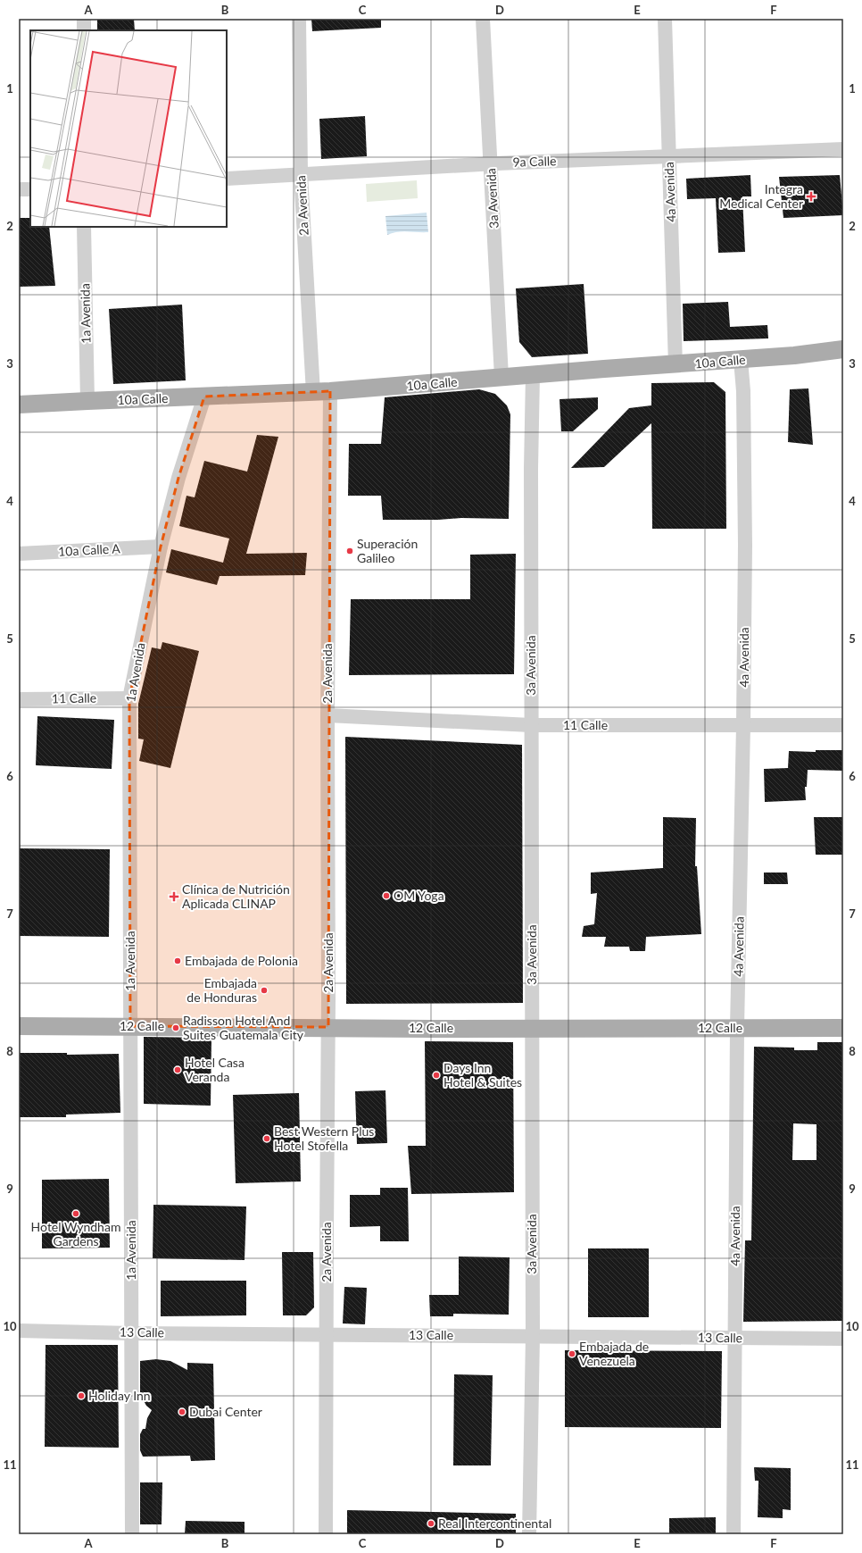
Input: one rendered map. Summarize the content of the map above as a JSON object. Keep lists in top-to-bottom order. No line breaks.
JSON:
{"streets":{"main road":["10a Calle","12 Calle"],"street":["9a Calle","4a Avenida","3a Avenida","2a Avenida","1a Avenida","10a Calle A","11 Calle","13 Calle"]},"crossings":[["9a Calle","4a Avenida"],["9a Calle","3a Avenida"],["9a Calle","2a Avenida"],["4a Avenida","10a Calle"],["4a Avenida","11 Calle"],["4a Avenida","12 Calle"],["4a Avenida","13 Calle"],["3a Avenida","10a Calle"],["3a Avenida","11 Calle"],["3a Avenida","12 Calle"],["3a Avenida","13 Calle"],["2a Avenida","10a Calle"],["2a Avenida","11 Calle"],["2a Avenida","12 Calle"],["2a Avenida","13 Calle"],["1a Avenida","10a Calle"],["1a Avenida","10a Calle A"],["1a Avenida","11 Calle"],["1a Avenida","12 Calle"],["1a Avenida","13 Calle"]],"places":{"health":["Integra Medical Center","Clínica de Nutrición Aplicada CLINAP"],"other":["Superación Galileo","OM Yoga","Embajada de Polonia","Embajada de Honduras","Radisson Hotel And Suites Guatemala City","Hotel Casa Veranda","Days Inn Hotel & Suites","Best Western Plus Hotel Stofella","Hotel Wyndham Gardens","Embajada de Venezuela","Holiday Inn","Dubai Center","Real Intercontinental"]},"grid":{"columns":["A","B","C","D","E","F"],"rows":["1","2","3","4","5","6","7","8","9","10","11"]}}
